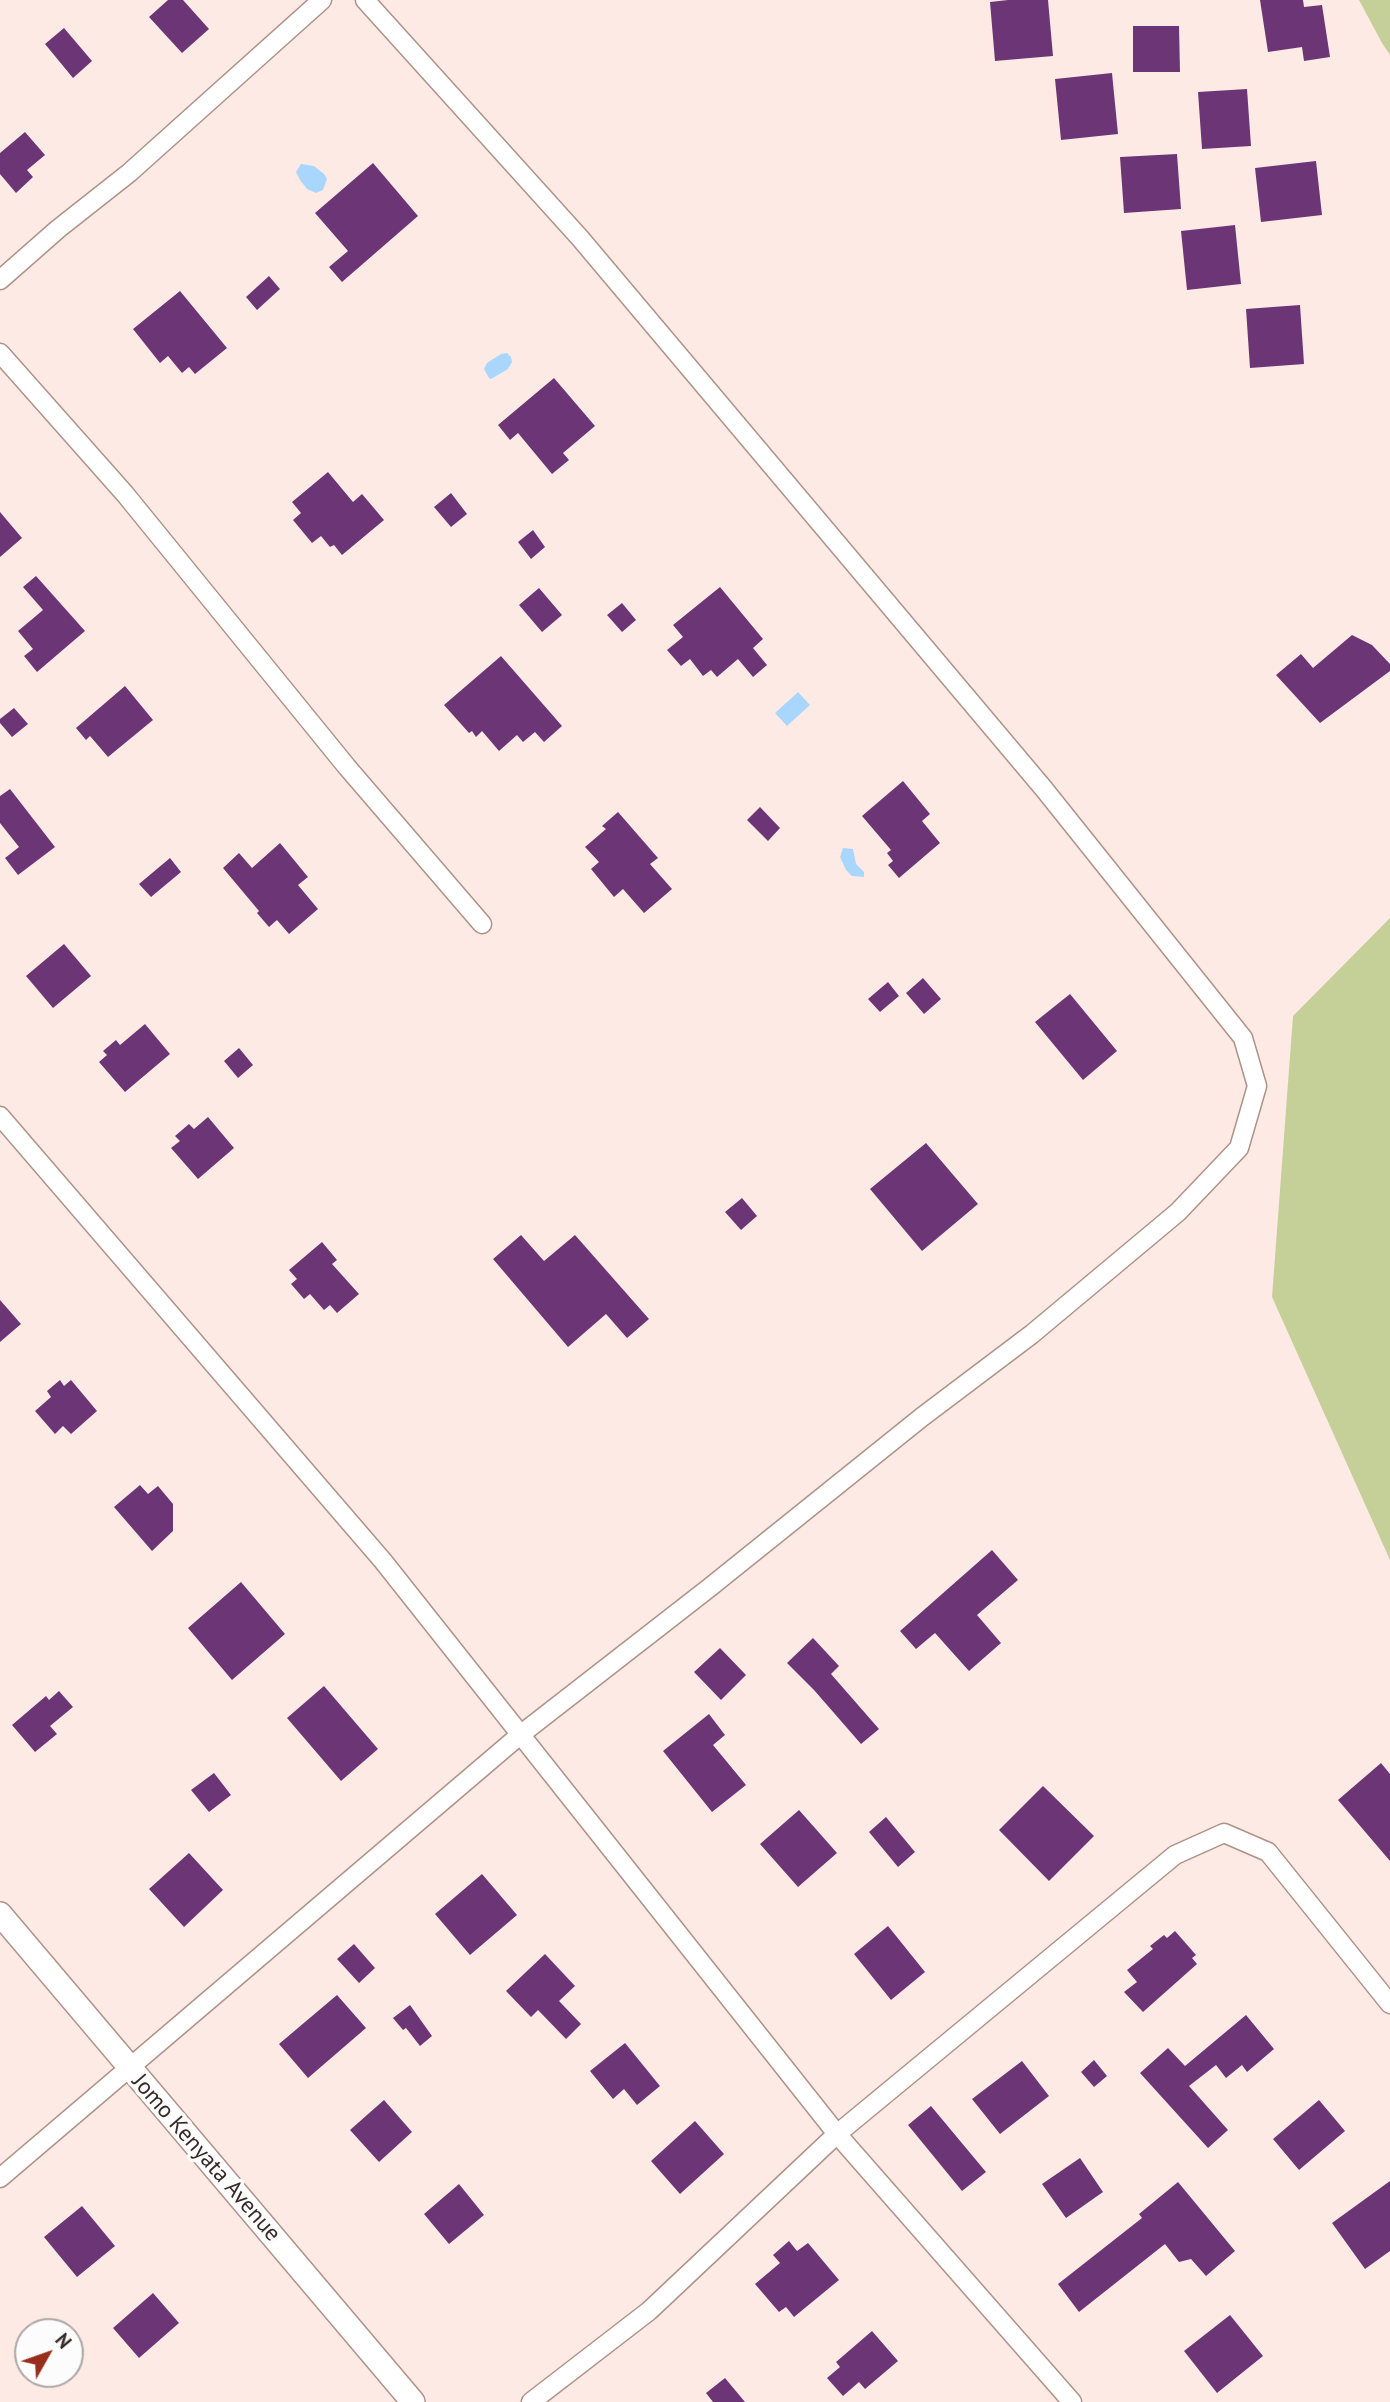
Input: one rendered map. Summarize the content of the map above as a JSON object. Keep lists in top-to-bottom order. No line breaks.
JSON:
{"streets":{"street":["Jomo Kenyata Avenue"]},"north":"top right"}
